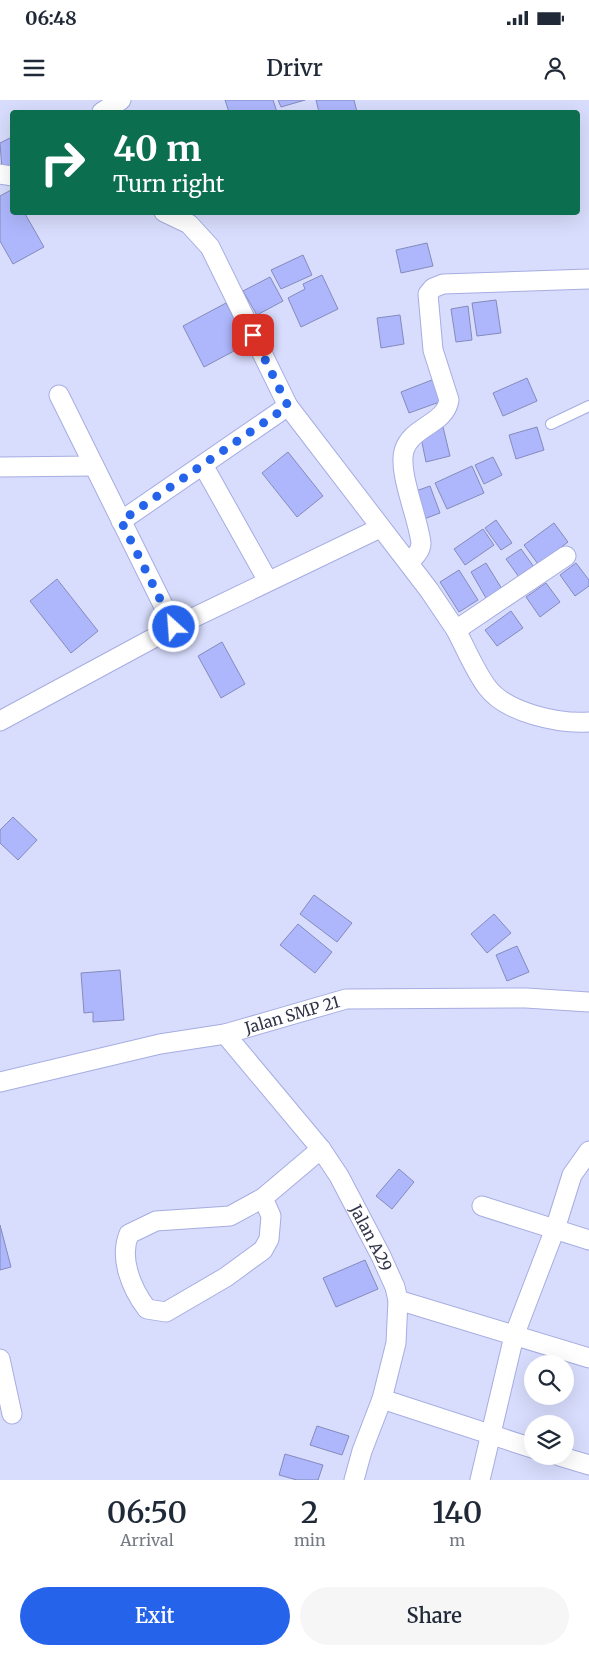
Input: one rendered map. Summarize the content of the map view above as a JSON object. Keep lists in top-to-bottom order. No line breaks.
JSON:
{"streets":{"street":["Jalan SMP 21","Jalan A29"]},"crossings":[["Jalan SMP 21","Jalan A29"]],"page":{"status":"06:48","header":"Drivr","turn":["40 m","Turn right"],"eta":["06:50","Arrival","2","min","140","m"],"buttons":["Exit","Share"]}}
